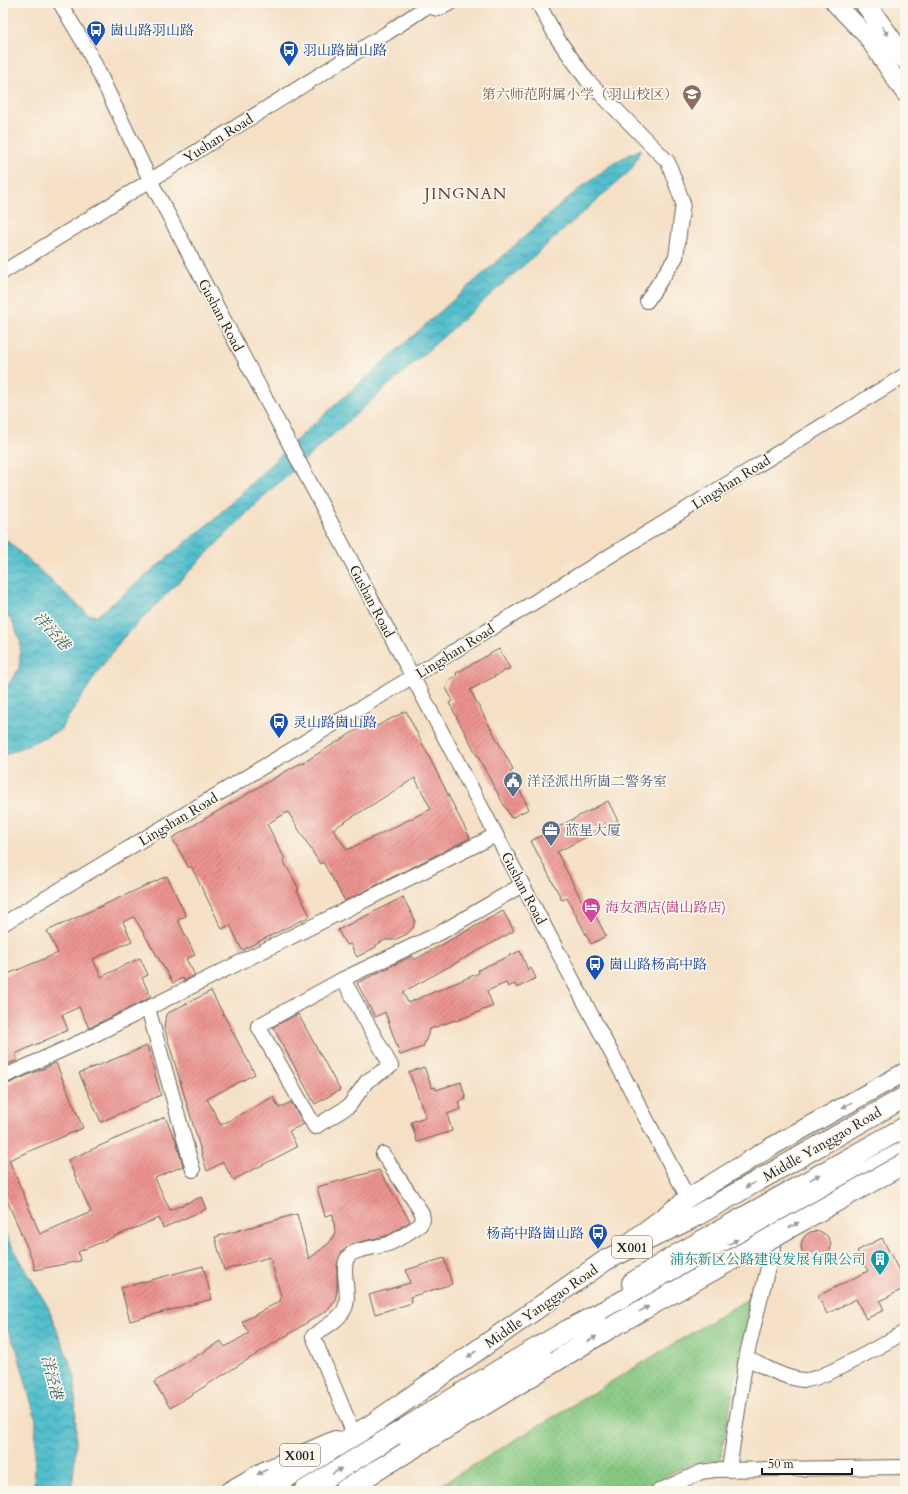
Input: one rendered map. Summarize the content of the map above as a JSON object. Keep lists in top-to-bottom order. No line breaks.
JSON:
{"streets":{"highway":["Middle Yanggao Road","X001"],"street":["Yushan Road","Gushan Road","Lingshan Road"]},"crossings":[["Yushan Road","Gushan Road"],["Gushan Road","Lingshan Road"]],"districts":["JINGNAN"],"water":["洋泾港"],"places":{"bus stop":["崮山路羽山路","羽山路崮山路","灵山路崮山路","崮山路杨高中路","杨高中路崮山路"],"school or university":["第六师范附属小学（羽山校区）"],"public building":["洋泾派出所崮二警务室"],"office":["蓝星大厦"],"hotel":["海友酒店(崮山路店)"],"building":["浦东新区公路建设发展有限公司"]},"scale_bar":"50 m"}
